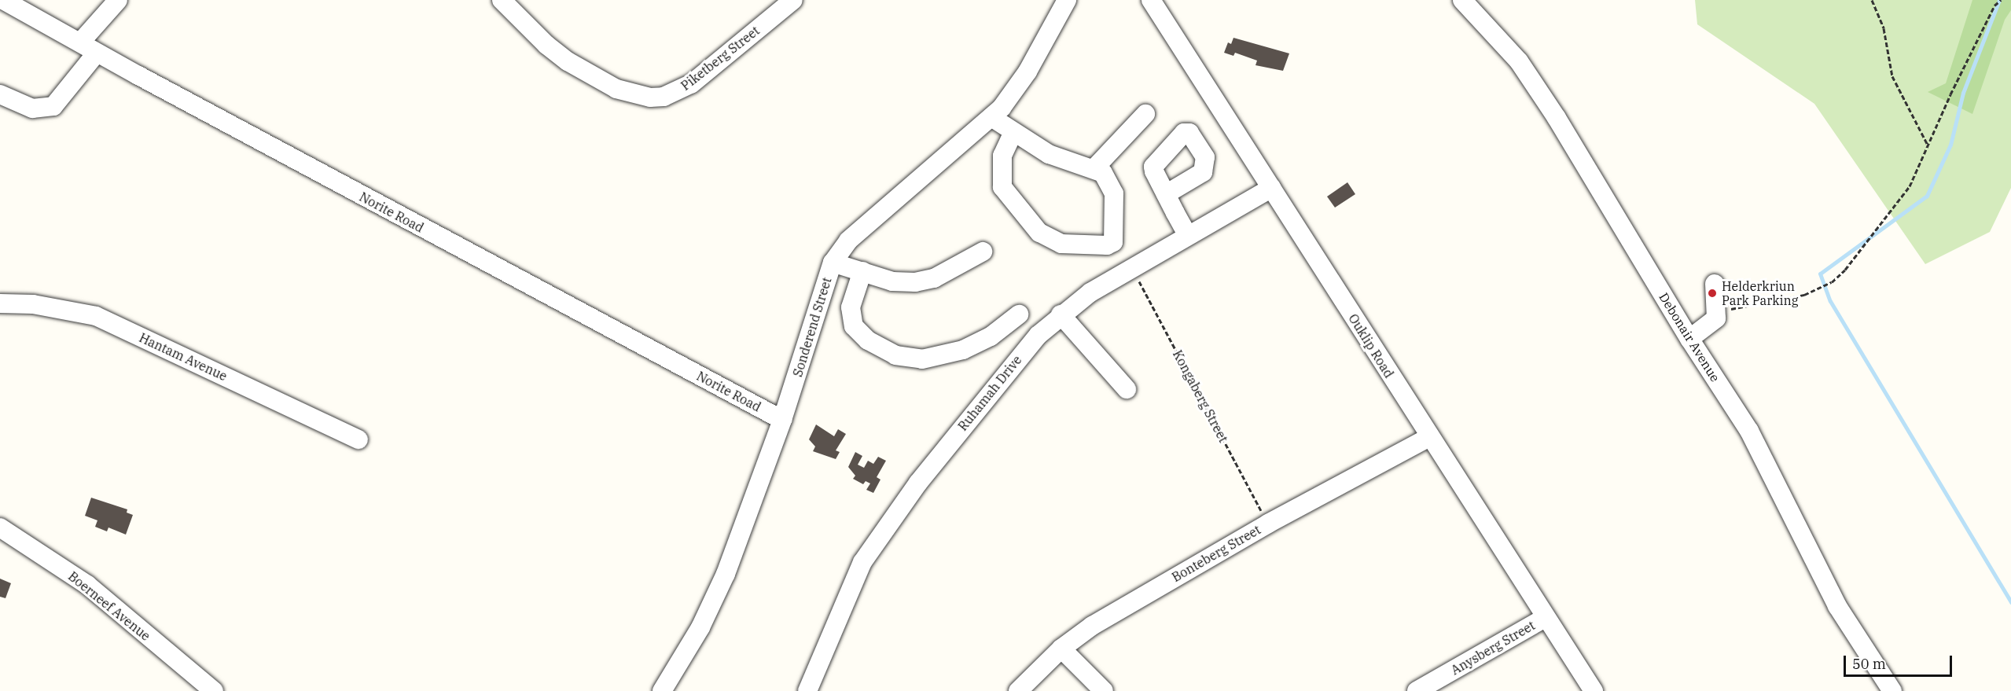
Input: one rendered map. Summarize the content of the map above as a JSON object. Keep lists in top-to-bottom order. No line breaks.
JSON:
{"streets":{"street":["Piketberg Street","Norite Road","Sonderend Street","Debonair Avenue","Ouklip Road","Hantam Avenue","Ruhamah Drive","Bonteberg Street","Boerneef Avenue","Anysberg Street"],"path":["Kongaberg Street"]},"crossings":[["Norite Road","Sonderend Street"],["Ouklip Road","Ruhamah Drive"],["Ouklip Road","Bonteberg Street"],["Ouklip Road","Anysberg Street"],["Ruhamah Drive","Kongaberg Street"],["Kongaberg Street","Bonteberg Street"]],"places":["Helderkriun Park Parking"],"scale_bar":"50 m"}
